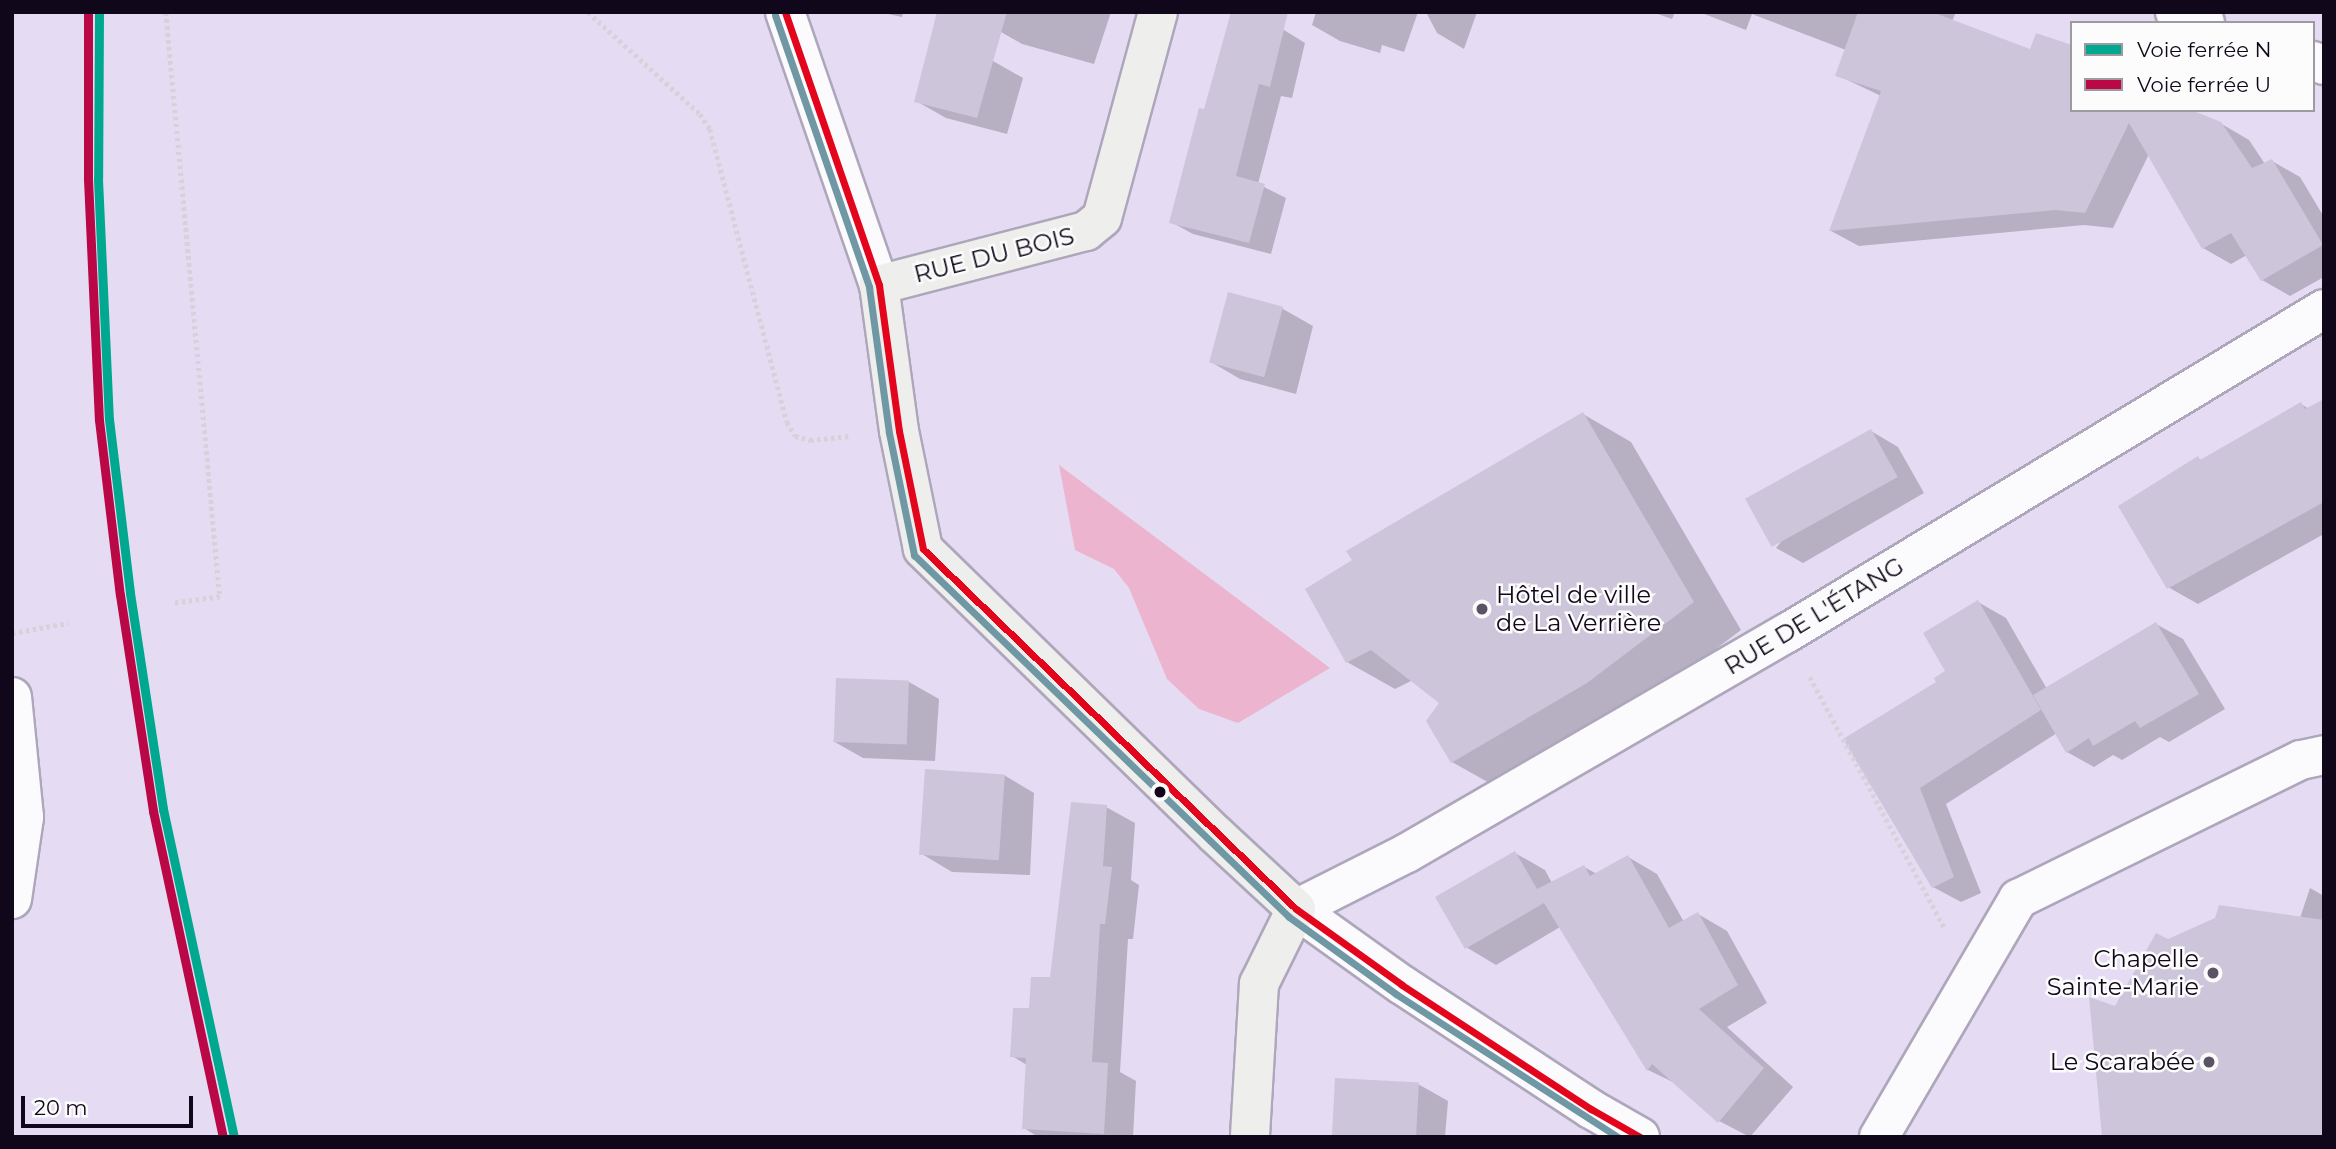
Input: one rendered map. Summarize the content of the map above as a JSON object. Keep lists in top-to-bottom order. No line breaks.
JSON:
{"streets":{"street":["RUE DU BOIS","RUE DE L'ÉTANG"]},"places":["Hôtel de ville de La Verrière","Chapelle Sainte-Marie","Le Scarabée"],"lines":["rail line N","rail line U"],"legend":["Voie ferrée N","Voie ferrée U"],"scale_bar":"20 m"}
